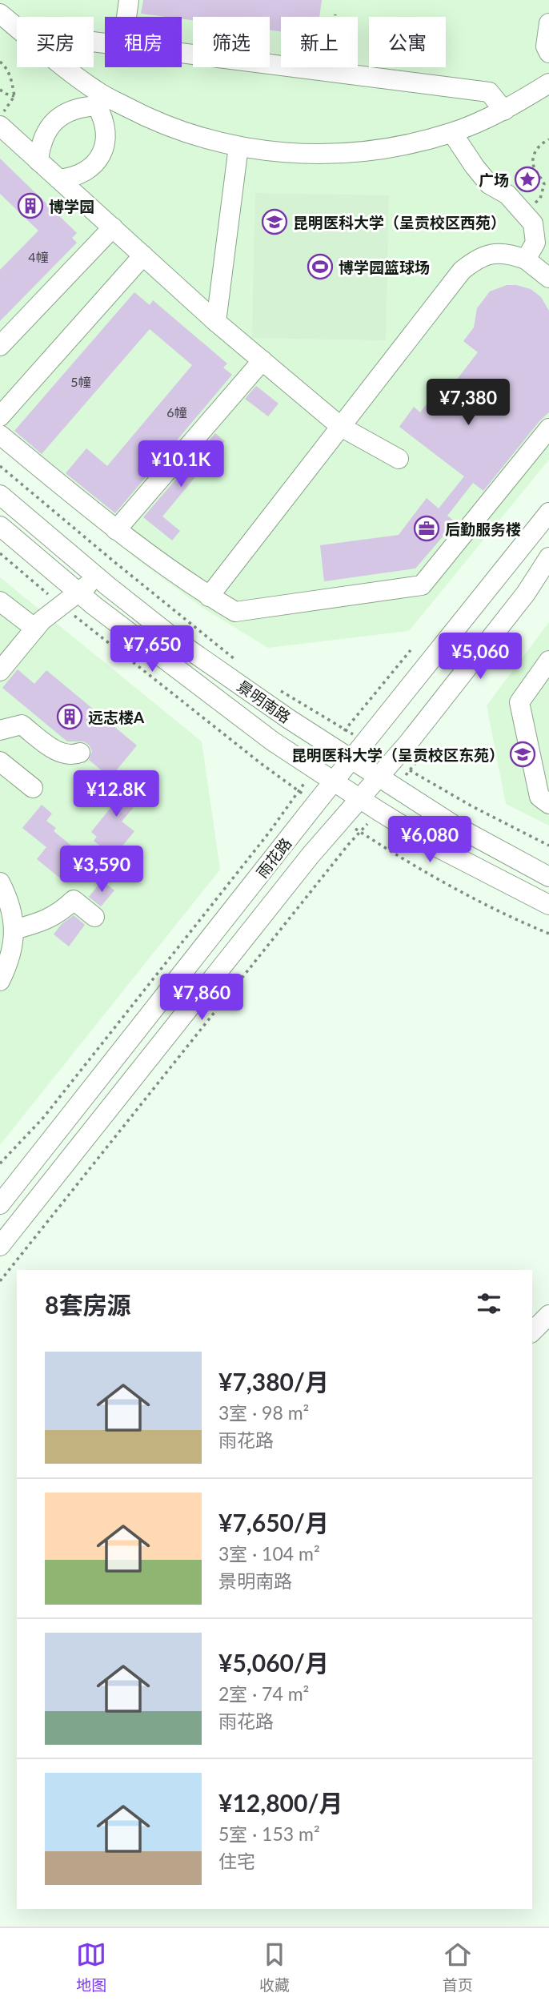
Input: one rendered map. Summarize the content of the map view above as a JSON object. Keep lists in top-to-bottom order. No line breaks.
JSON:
{"streets":{"street":["景明南路","雨花路"]},"crossings":[["景明南路","雨花路"]],"places":{"place":["广场"],"building":["博学园","远志楼A"],"school or university":["昆明医科大学（呈贡校区西苑）","昆明医科大学（呈贡校区东苑）"],"sports":["博学园篮球场"],"office":["后勤服务楼"]},"house_numbers":["4幢","5幢","6幢"],"page":{"chip":["买房","租房","筛选","新上","公寓"],"price":["¥7,380","¥10.1K","¥7,650","¥5,060","¥12.8K","¥6,080","¥3,590","¥7,860"],"heading":"8套房源","list":[{"name":"¥7,380/月","note":"3室 · 98 m² · 雨花路"},{"name":"¥7,650/月","note":"3室 · 104 m² · 景明南路"},{"name":"¥5,060/月","note":"2室 · 74 m² · 雨花路"},{"name":"¥12,800/月","note":"5室 · 153 m² · 住宅"}],"tabs":["地图","收藏","首页"]}}
